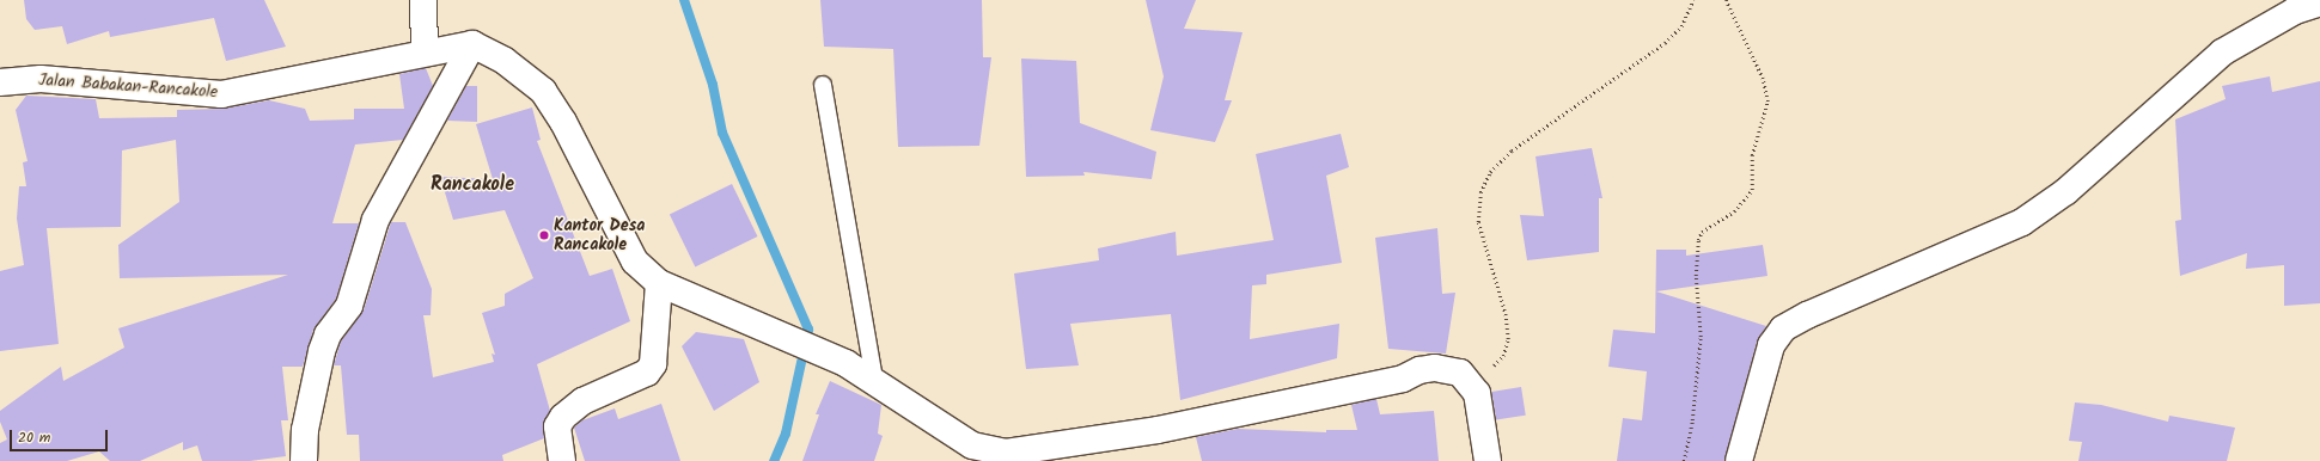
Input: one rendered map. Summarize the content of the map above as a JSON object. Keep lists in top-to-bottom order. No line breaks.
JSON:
{"streets":{"street":["Jalan Babakan-Rancakole"]},"districts":["Rancakole"],"places":["Kantor Desa Rancakole"],"scale_bar":"20 m"}
